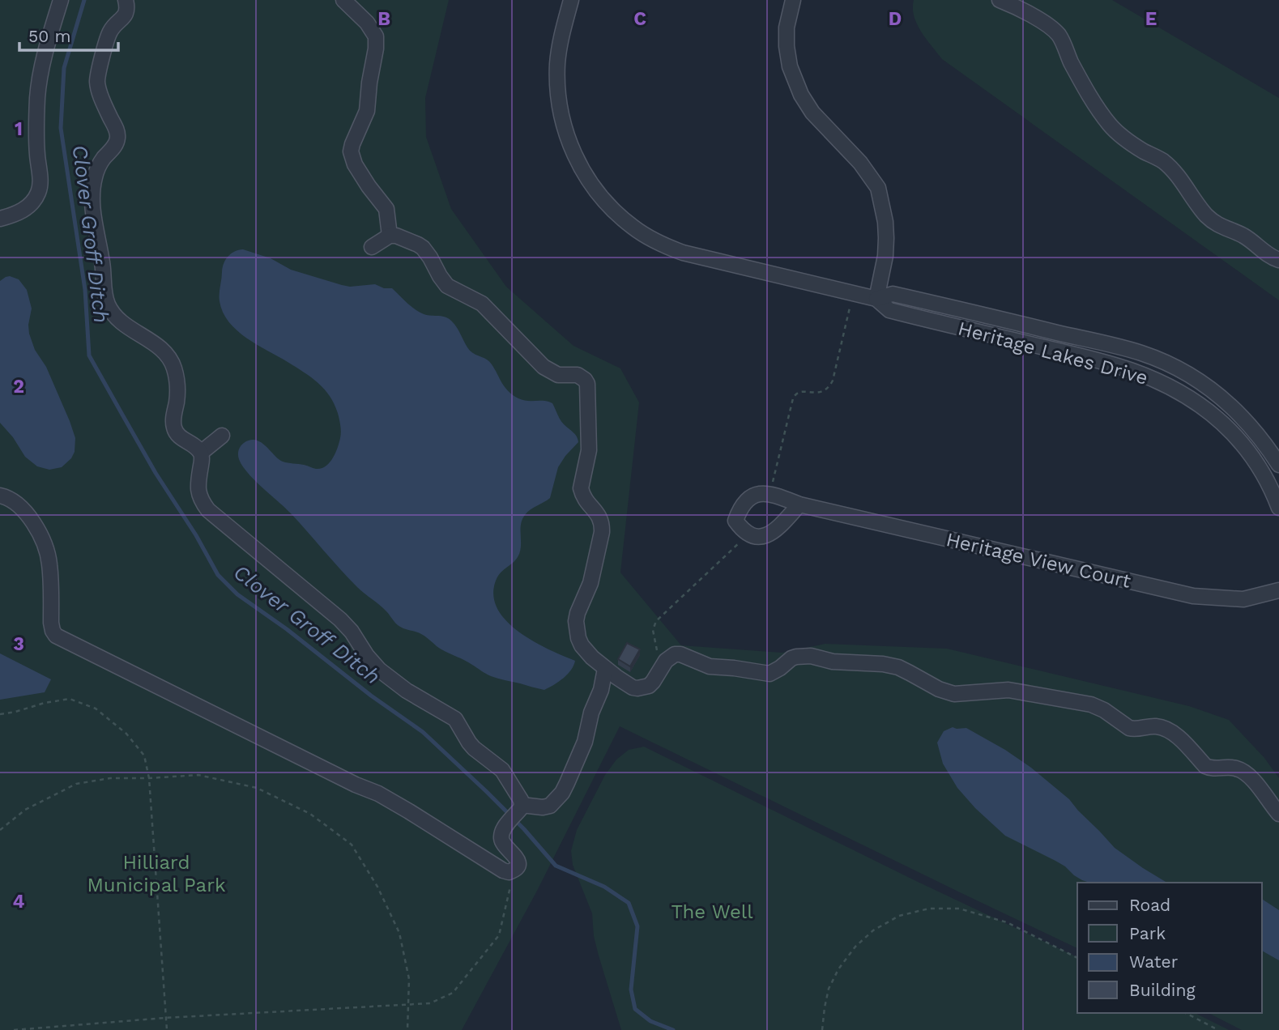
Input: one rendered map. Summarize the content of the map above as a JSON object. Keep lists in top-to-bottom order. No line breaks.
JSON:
{"streets":{"street":["Heritage Lakes Drive","Heritage View Court"]},"water":["Clover Groff Ditch"],"parks":["Hilliard Municipal Park","The Well"],"legend":["Road","Park","Water","Building"],"scale_bar":"50 m","grid":{"columns":["B","C","D","E"],"rows":["1","2","3","4"]}}
